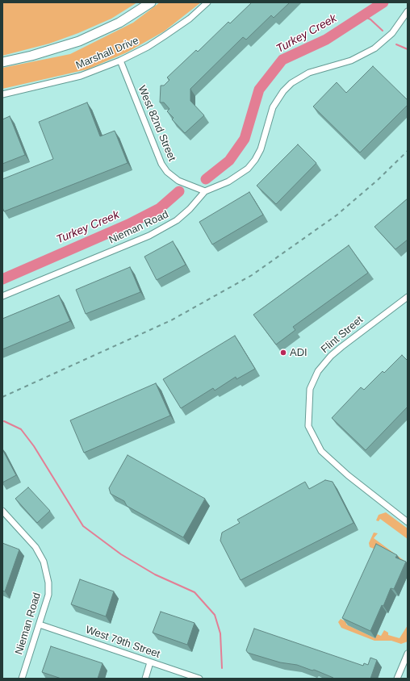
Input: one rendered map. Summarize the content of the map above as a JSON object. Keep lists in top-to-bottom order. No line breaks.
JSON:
{"streets":{"street":["Marshall Drive","West 82nd Street","Nieman Road","Flint Street","West 79th Street"]},"crossings":[["Marshall Drive","West 82nd Street"],["West 82nd Street","Nieman Road"],["Nieman Road","West 79th Street"]],"water":["Turkey Creek"],"places":["ADI"]}
